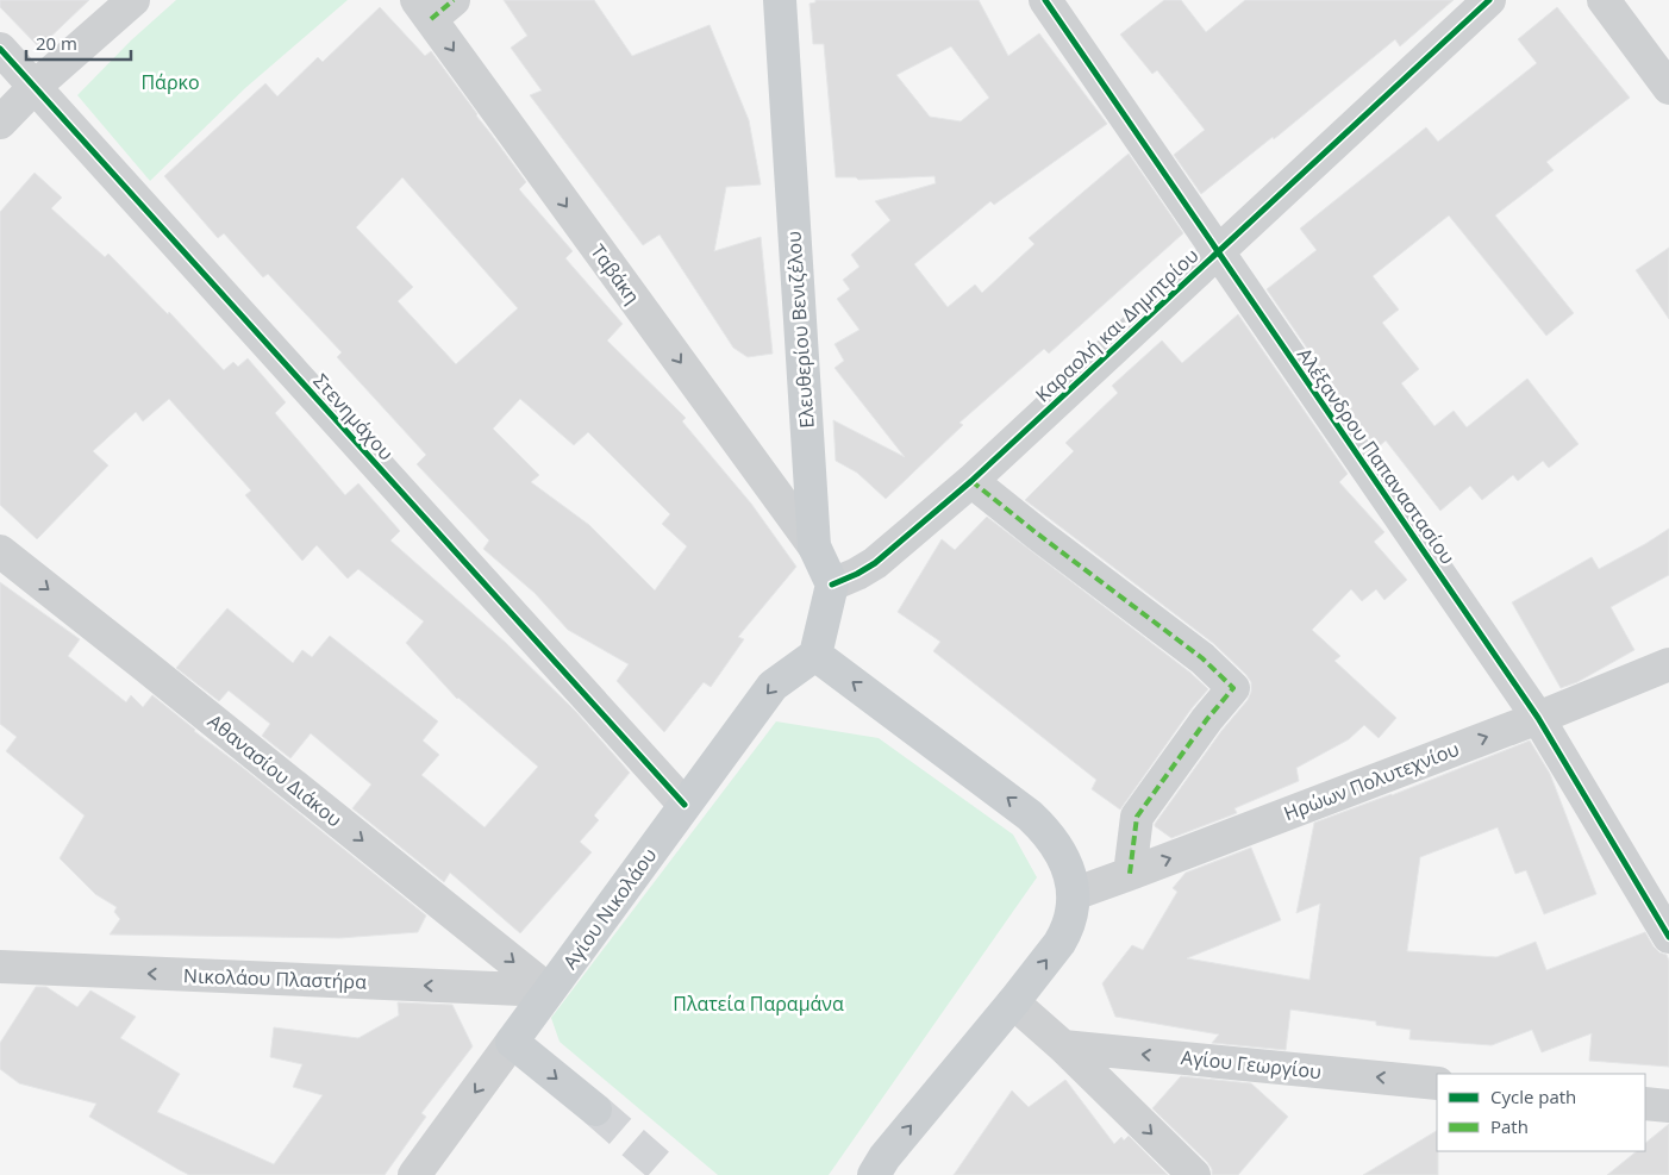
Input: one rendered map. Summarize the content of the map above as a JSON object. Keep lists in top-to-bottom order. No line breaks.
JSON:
{"streets":{"main road":["Ελευθερίου Βενιζέλου","Αγίου Νικολάου"],"street":["Ταβάκη","Καραολή και Δημητρίου","Στενημάχου","Αλέξανδρου Παπαναστασίου","Αθανασίου Διάκου","Ηρώων Πολυτεχνίου","Νικολάου Πλαστήρα","Αγίου Γεωργίου"]},"crossings":[["Ταβάκη","Ελευθερίου Βενιζέλου"],["Καραολή και Δημητρίου","Ελευθερίου Βενιζέλου"],["Καραολή και Δημητρίου","Αλέξανδρου Παπαναστασίου"],["Στενημάχου","Αγίου Νικολάου"],["Αλέξανδρου Παπαναστασίου","Ηρώων Πολυτεχνίου"],["Αθανασίου Διάκου","Αγίου Νικολάου"],["Αθανασίου Διάκου","Νικολάου Πλαστήρα"],["Αγίου Νικολάου","Νικολάου Πλαστήρα"]],"one_way":["Ταβάκη","Αθανασίου Διάκου","Ηρώων Πολυτεχνίου","Αγίου Νικολάου","Νικολάου Πλαστήρα","Αγίου Γεωργίου"],"parks":["Πάρκο","Πλατεία Παραμάνα"],"legend":["Cycle path","Path"],"scale_bar":"20 m"}
